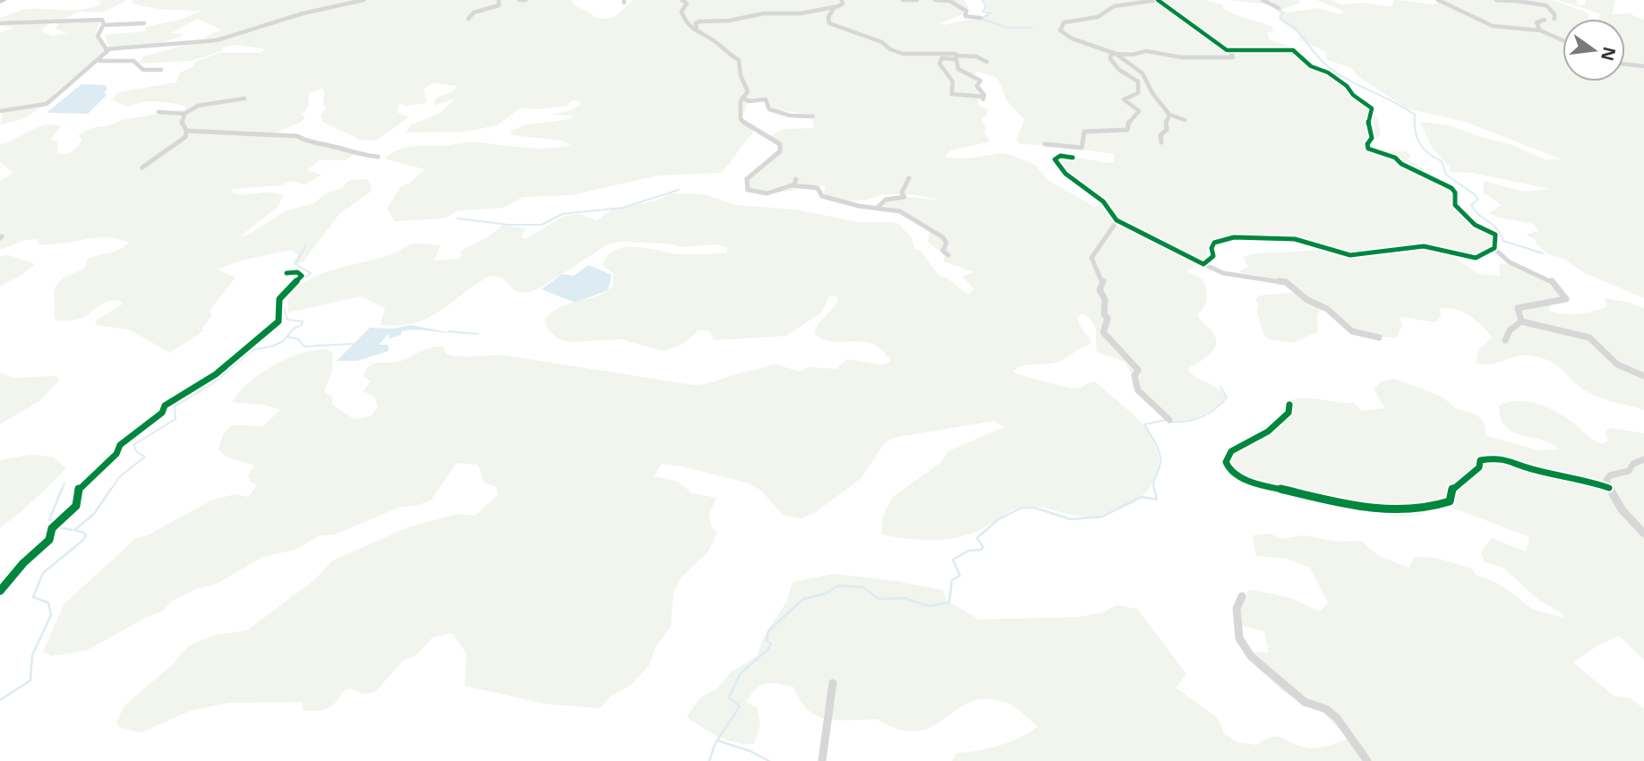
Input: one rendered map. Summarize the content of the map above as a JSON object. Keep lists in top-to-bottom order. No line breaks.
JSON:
{"north":"right"}
